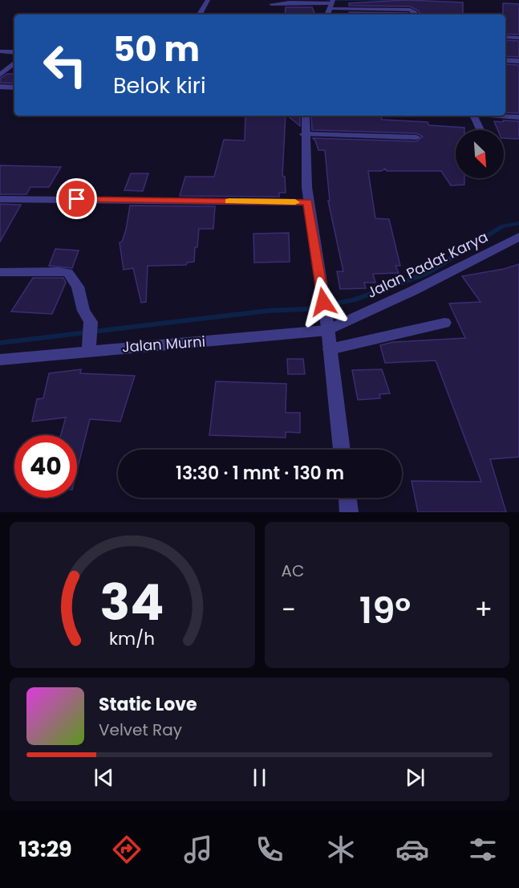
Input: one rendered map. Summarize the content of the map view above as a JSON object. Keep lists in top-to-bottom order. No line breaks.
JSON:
{"streets":{"street":["Jalan Padat Karya","Jalan Murni"]},"crossings":[["Jalan Padat Karya","Jalan Murni"]],"north":"bottom right","page":{"turn":["50 m","Belok kiri"],"limit":"40","trip":"13:30 · 1 mnt · 130 m","tile":"AC","heat":["−","19°","+"],"song":["Static Love","Velvet Ray"],"tabs":"13:29","gauge":["34","km/h"]}}
